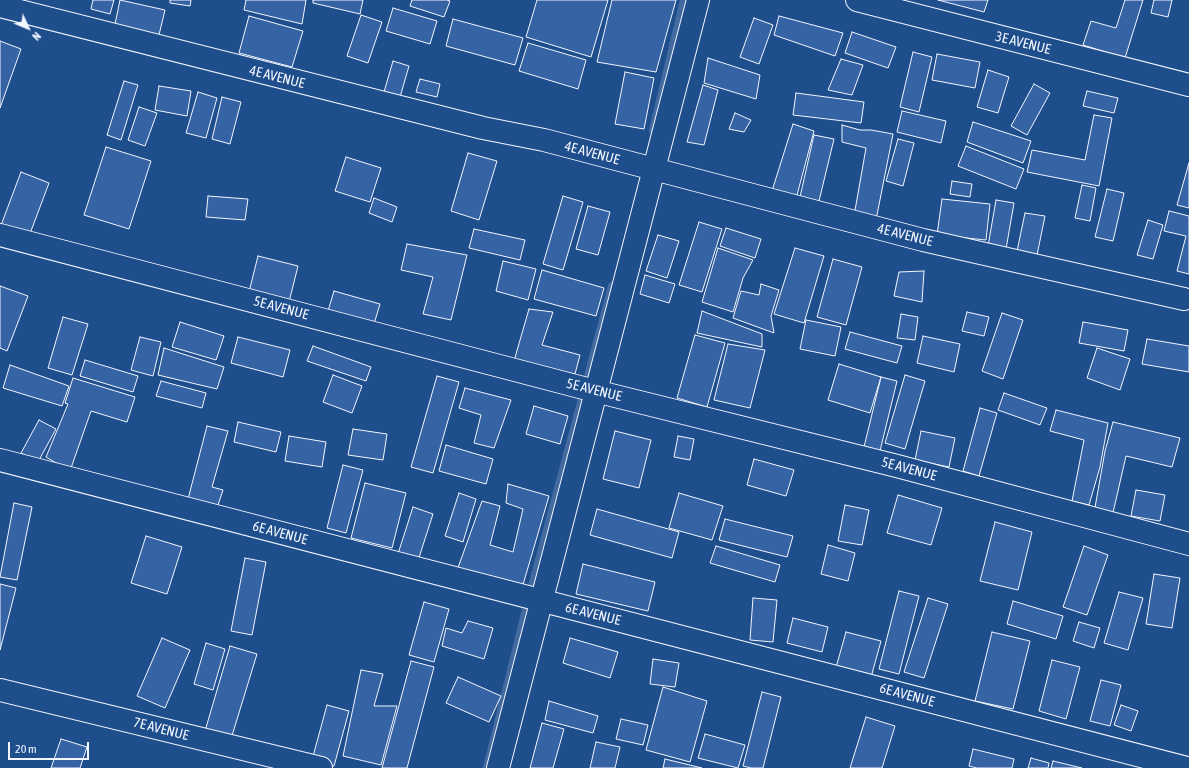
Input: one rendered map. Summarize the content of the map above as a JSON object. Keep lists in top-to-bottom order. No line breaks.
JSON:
{"streets":{"street":["3E AVENUE","4E AVENUE","5E AVENUE","6E AVENUE","7E AVENUE"]},"scale_bar":"20 m","north":"bottom right"}
